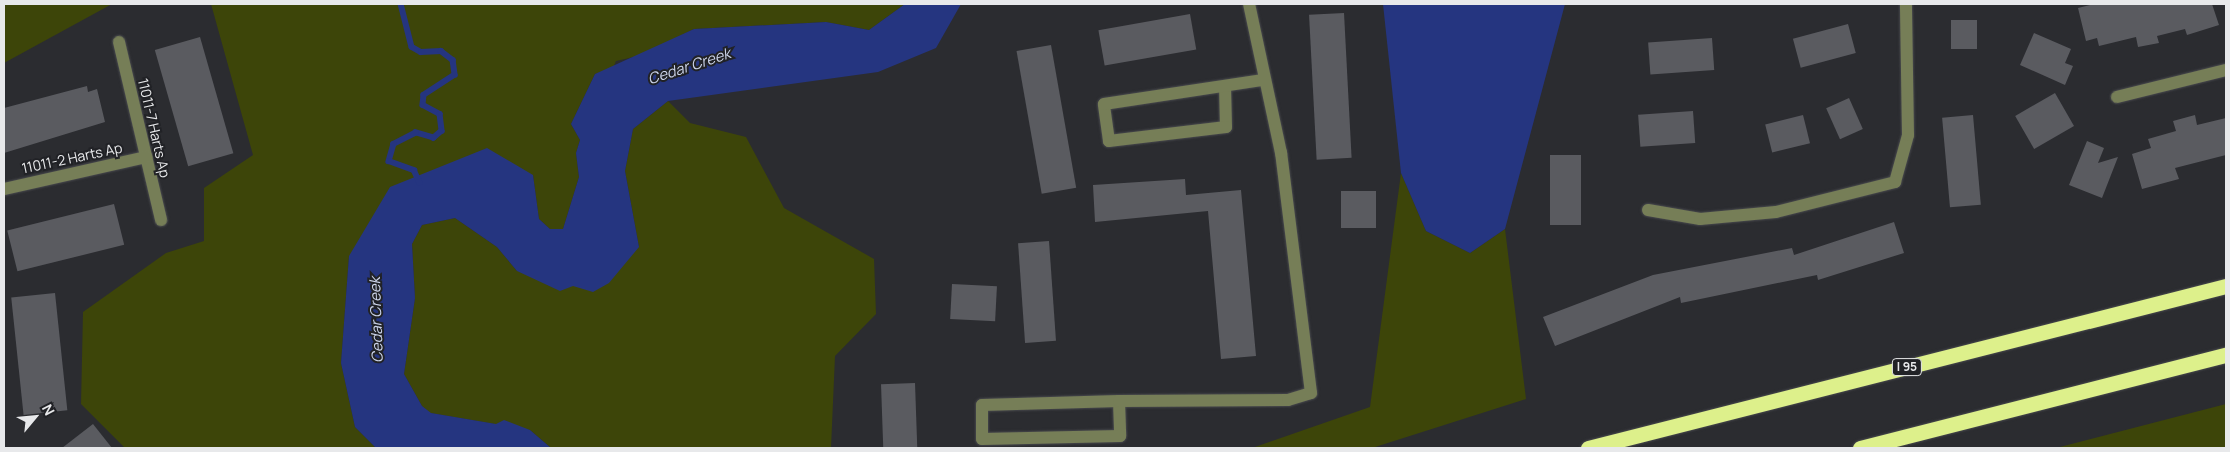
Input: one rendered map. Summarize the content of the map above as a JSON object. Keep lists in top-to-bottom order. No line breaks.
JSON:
{"streets":{"highway":["I 95"],"street":["11011-7 Harts Ap","11011-2 Harts Ap"]},"crossings":[["11011-7 Harts Ap","11011-2 Harts Ap"]],"water":["Cedar Creek"],"north":"top right"}
